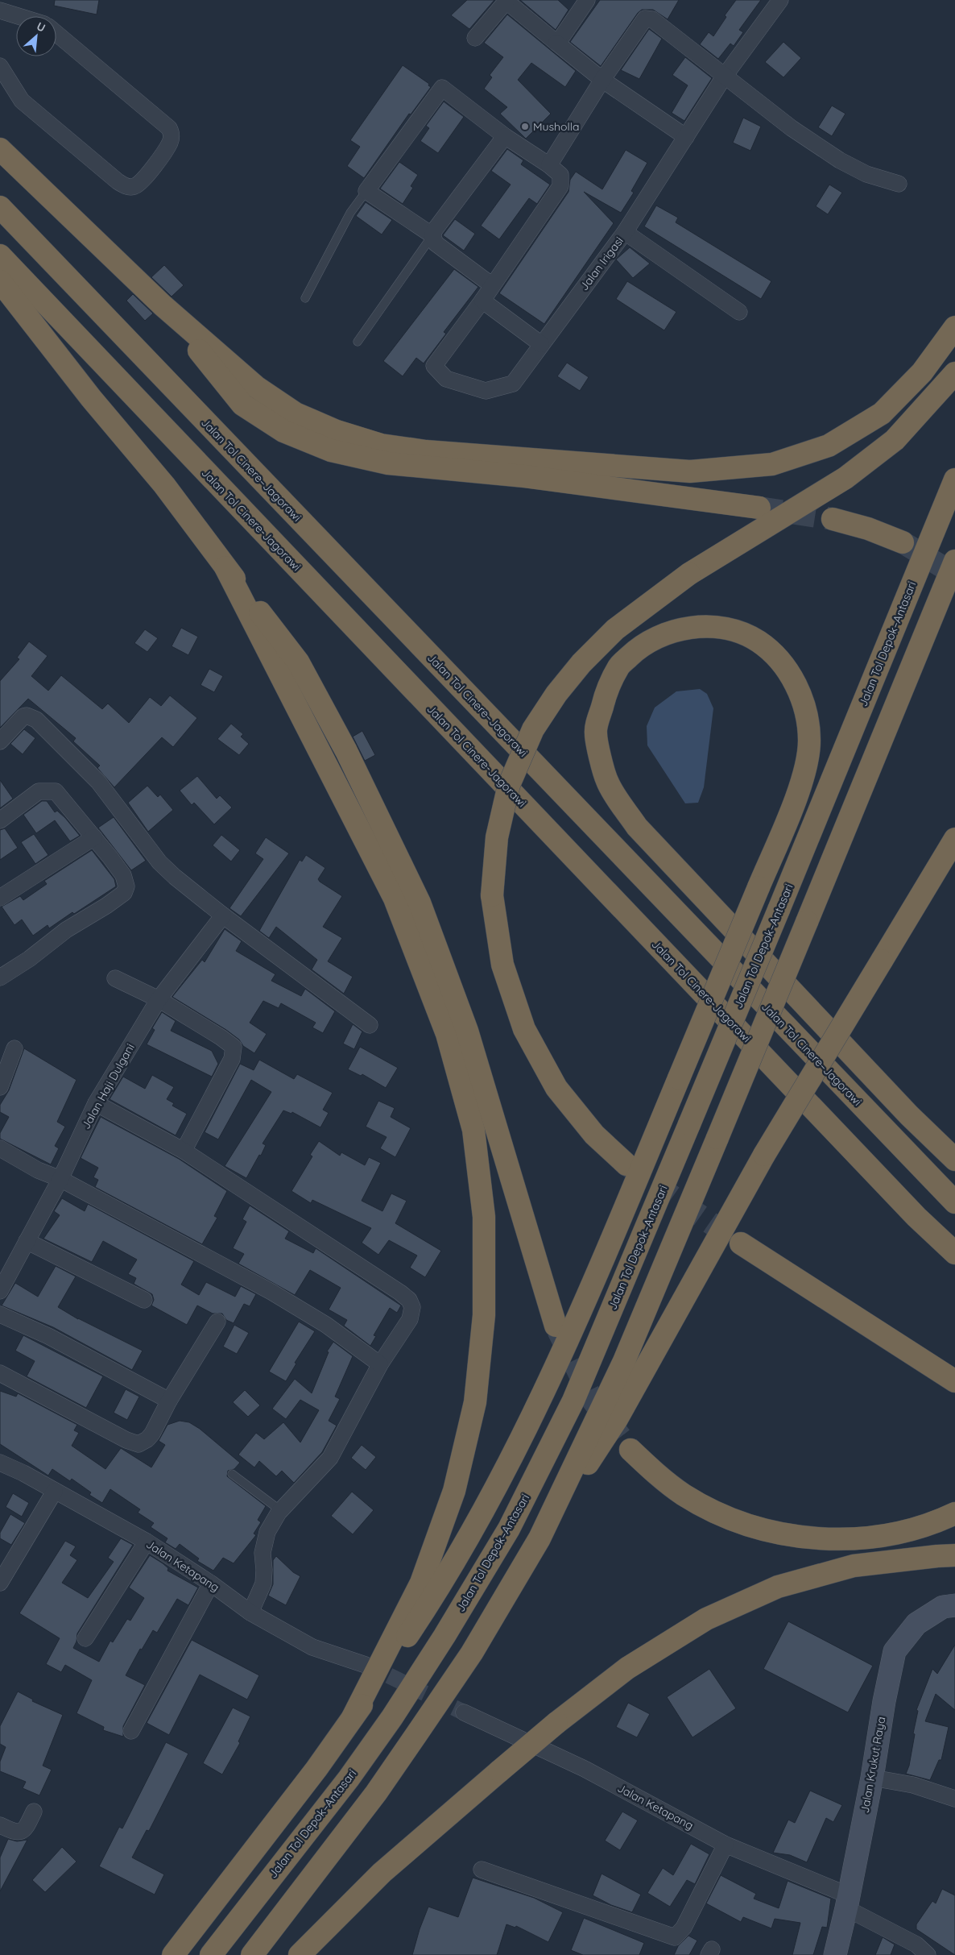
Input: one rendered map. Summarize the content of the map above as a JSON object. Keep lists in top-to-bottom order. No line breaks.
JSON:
{"streets":{"highway":["Jalan Tol Cinere–Jagorawi","Jalan Tol Cinere-Jagorawi","Jalan Tol Depok–Antasari"],"street":["Jalan Irigasi","Jalan Haji Dulgani","Jalan Ketapang","Jalan Krukut Raya"]},"crossings":[["Jalan Ketapang","Jalan Krukut Raya"]],"places":["Musholla"],"north":"top right"}
